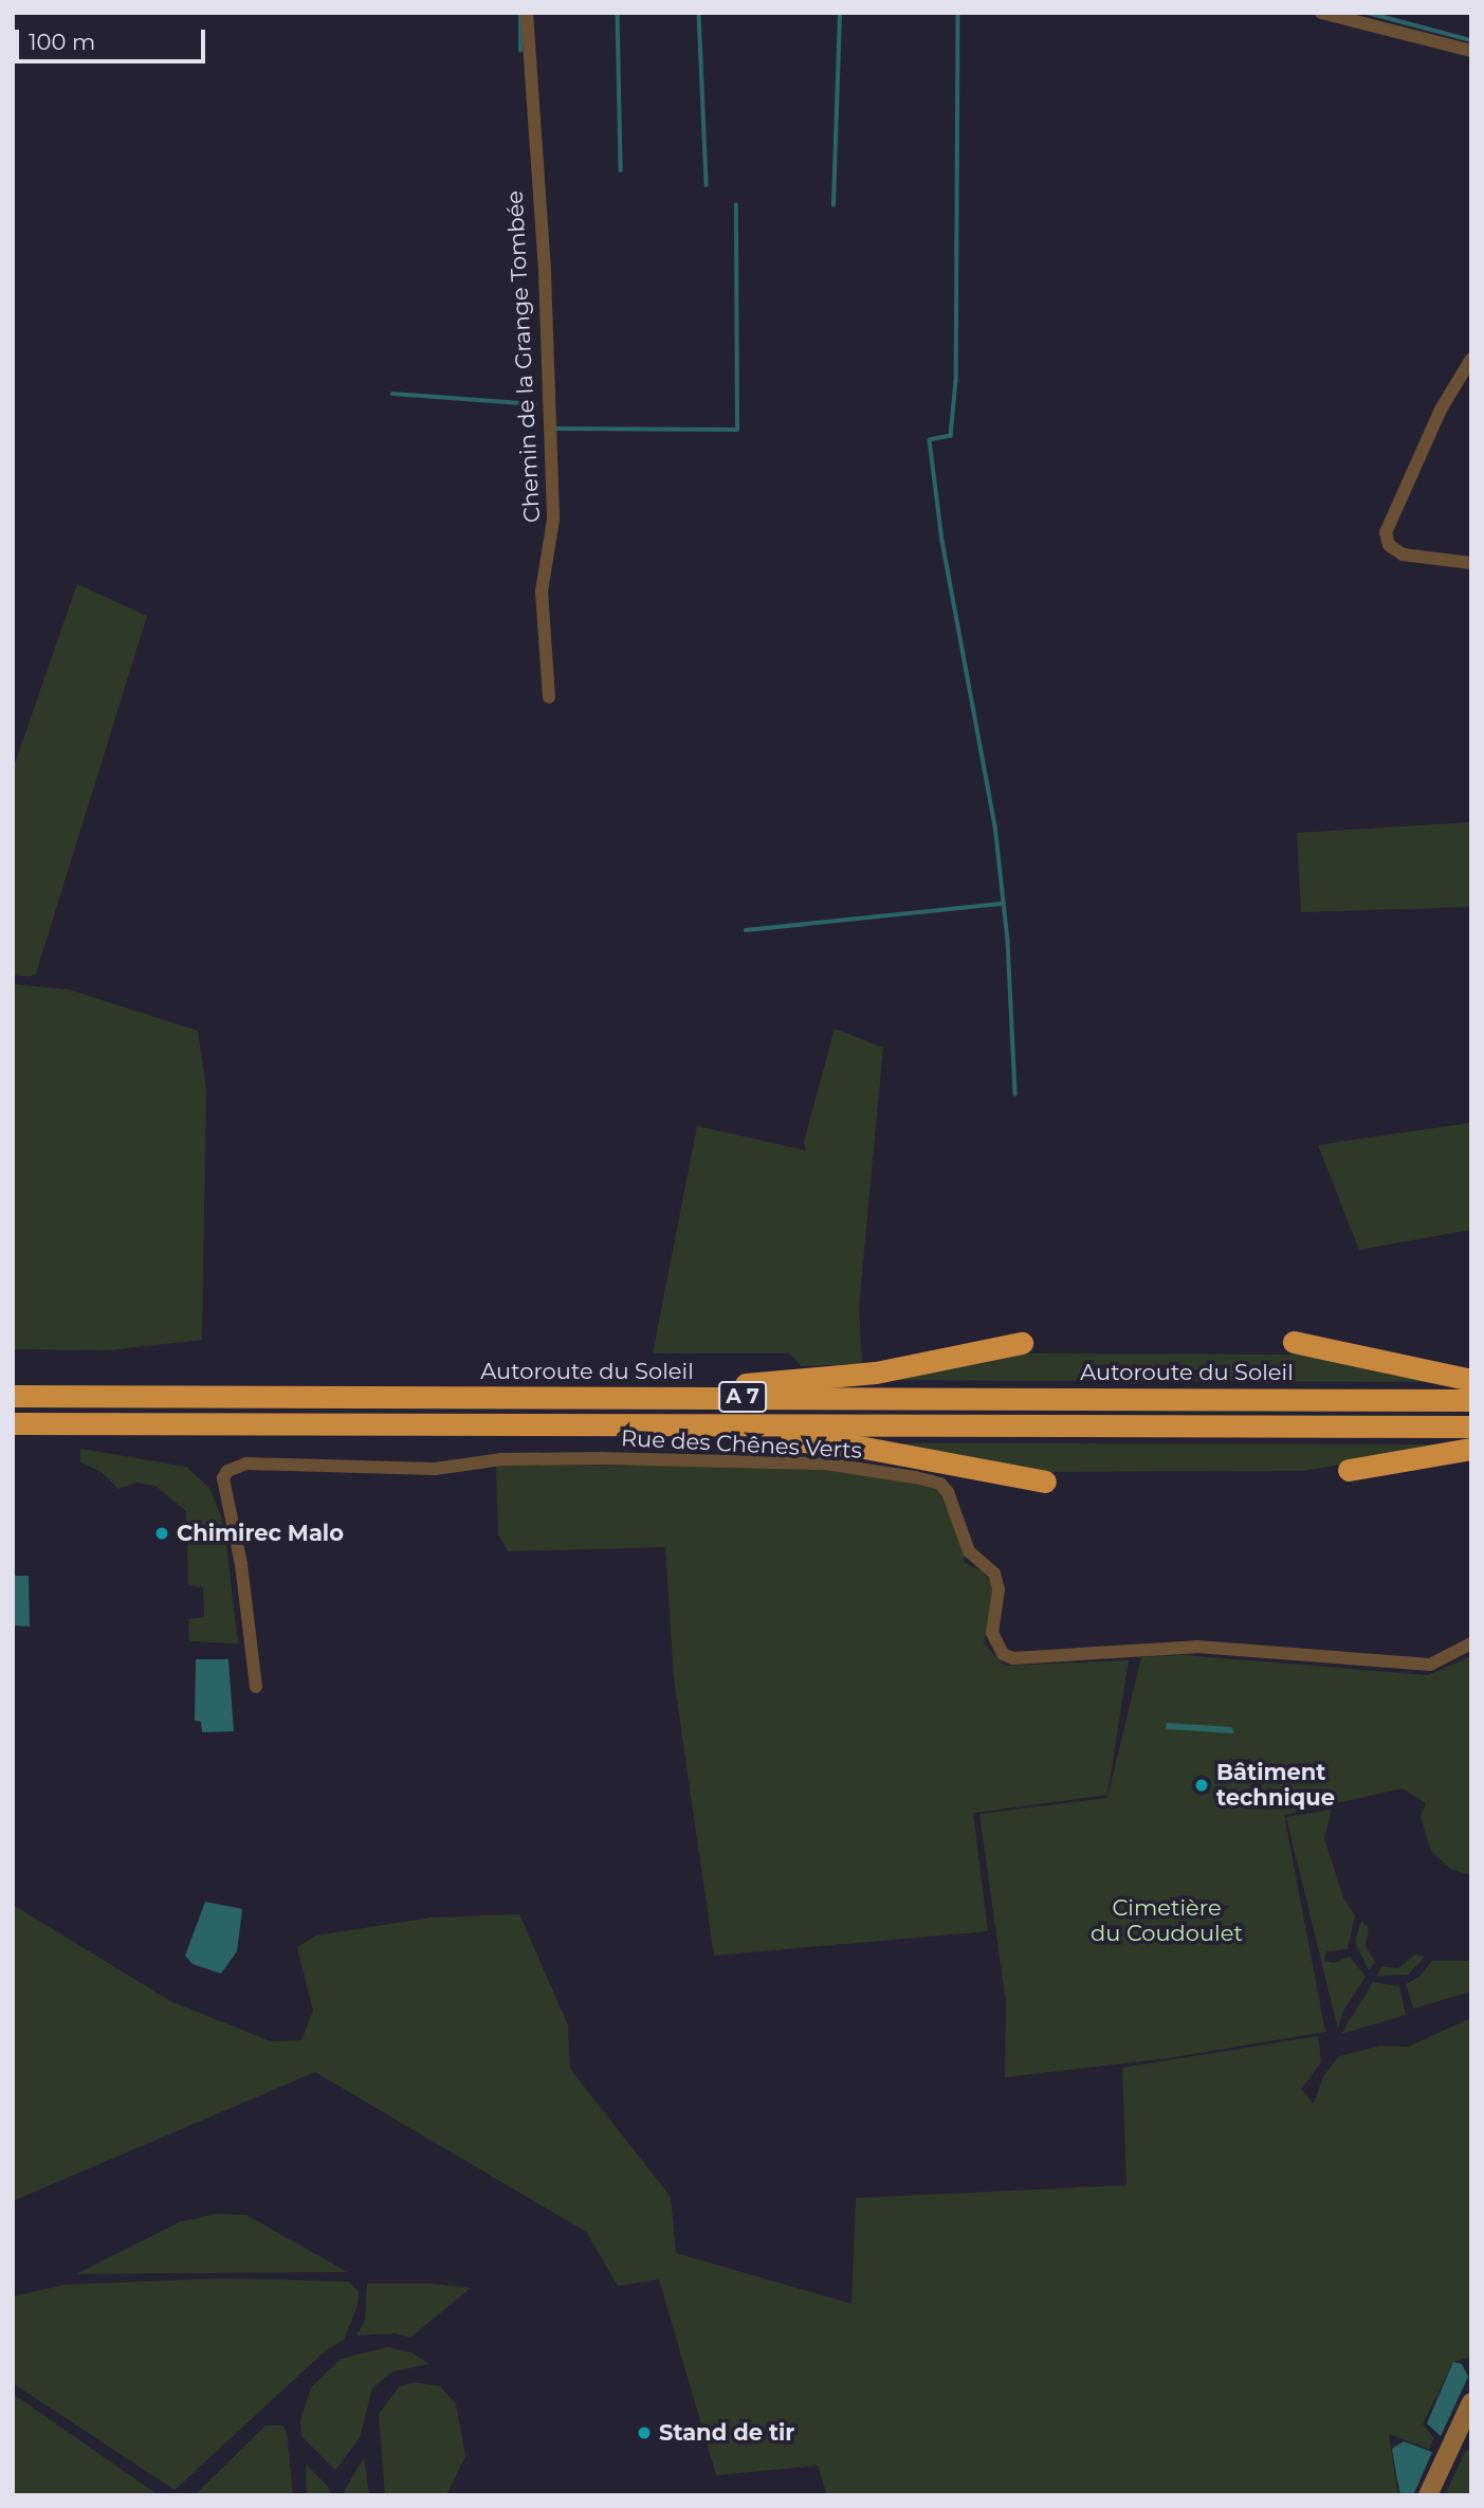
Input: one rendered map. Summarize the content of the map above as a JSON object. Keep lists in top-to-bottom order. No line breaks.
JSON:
{"streets":{"highway":["Autoroute du Soleil","A 7"],"street":["Chemin de la Grange Tombée","Rue des Chênes Verts"]},"parks":["Cimetière du Coudoulet"],"places":["Chimirec Malo","Bâtiment technique","Stand de tir"],"scale_bar":"100 m"}
